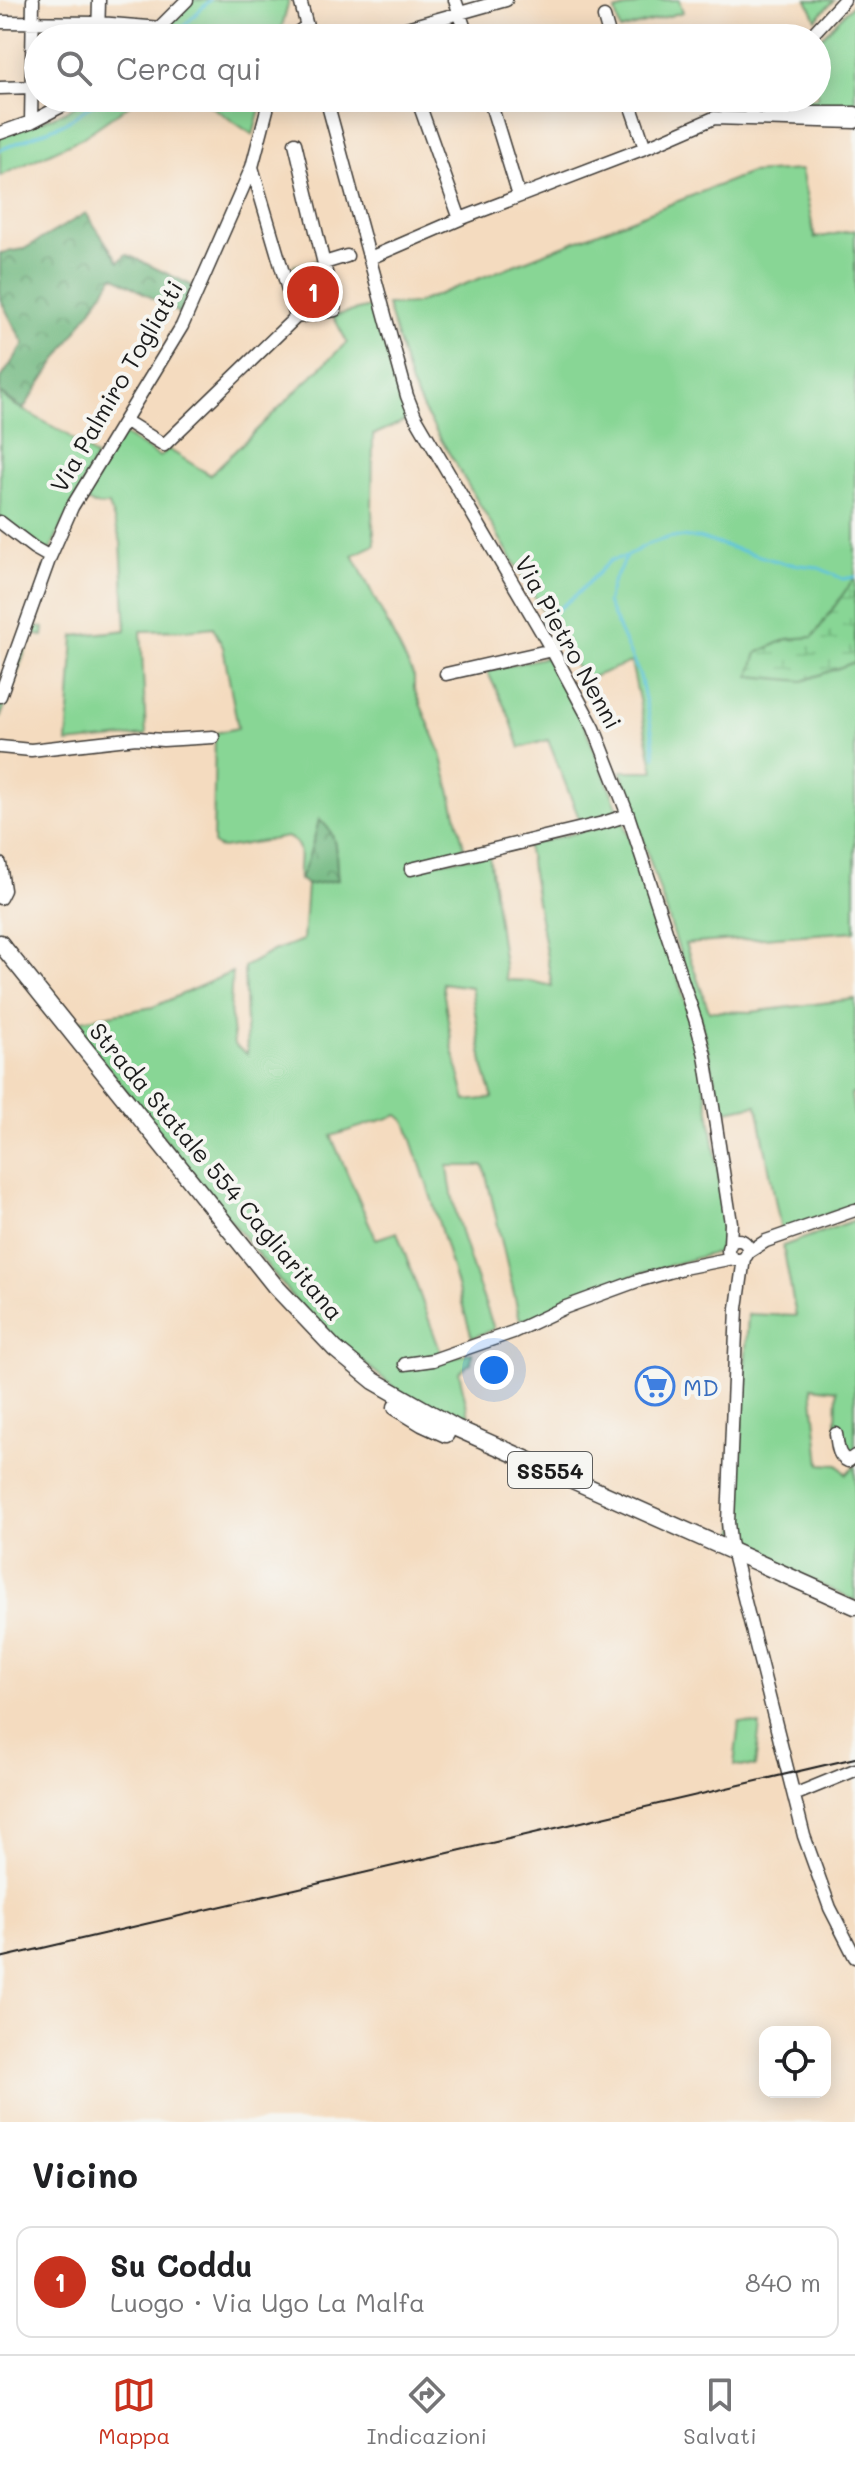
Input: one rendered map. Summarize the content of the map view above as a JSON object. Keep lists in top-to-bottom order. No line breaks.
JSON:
{"streets":{"main road":["Strada Statale 554 Cagliaritana","SS554"],"street":["Via Palmiro Togliatti","Via Pietro Nenni"]},"places":{"supermarket":["MD"]},"page":{"search":"Cerca qui","pins":"1","heading":"Vicino","list":[{"mark":"1","name":"Su Coddu","note":"Luogo · Via Ugo La Malfa","value":"840 m"}],"nav":["Mappa","Indicazioni","Salvati"]}}
